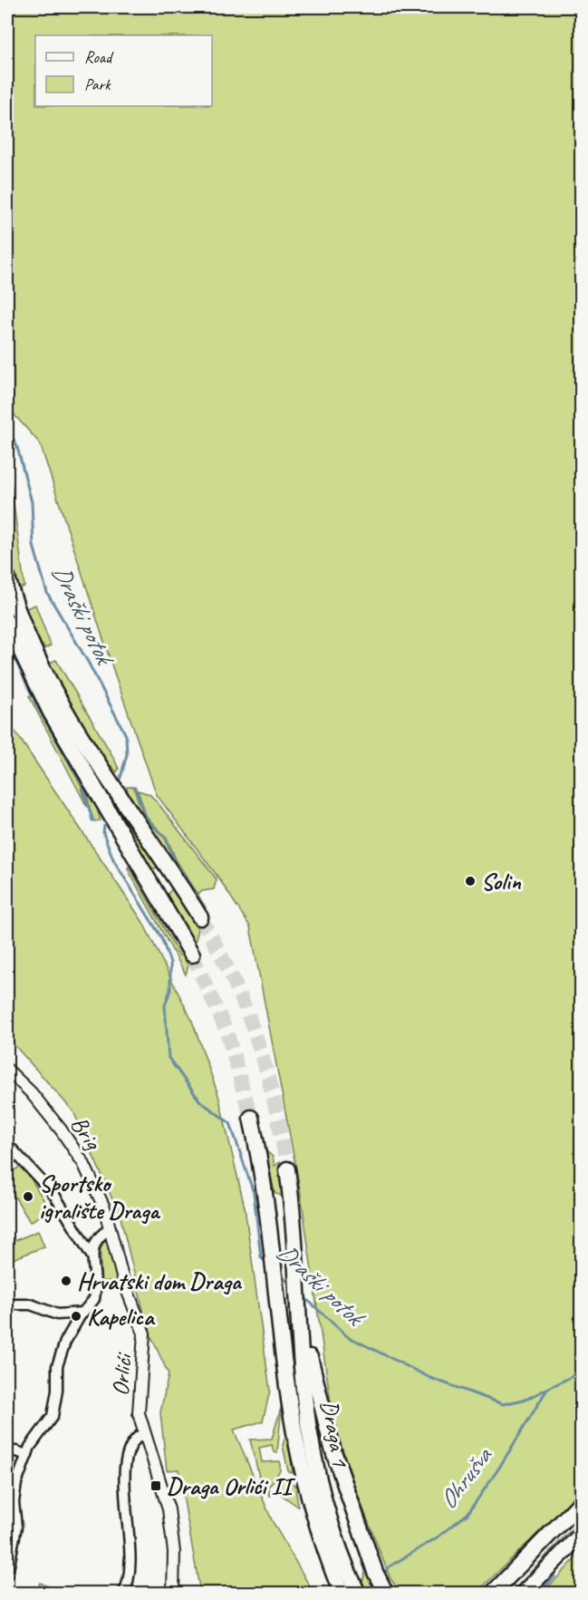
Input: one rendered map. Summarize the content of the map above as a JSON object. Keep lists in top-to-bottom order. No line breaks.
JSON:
{"streets":{"highway":["Draga 1"],"street":["Brig","Orlići"]},"crossings":[["Brig","Orlići"]],"water":["Draški potok","Ohrušva"],"places":{"other":["Solin","Sportsko igralište Draga","Hrvatski dom Draga","Kapelica"],"transit":["Draga Orlići II"]},"legend":["Road","Park"]}
